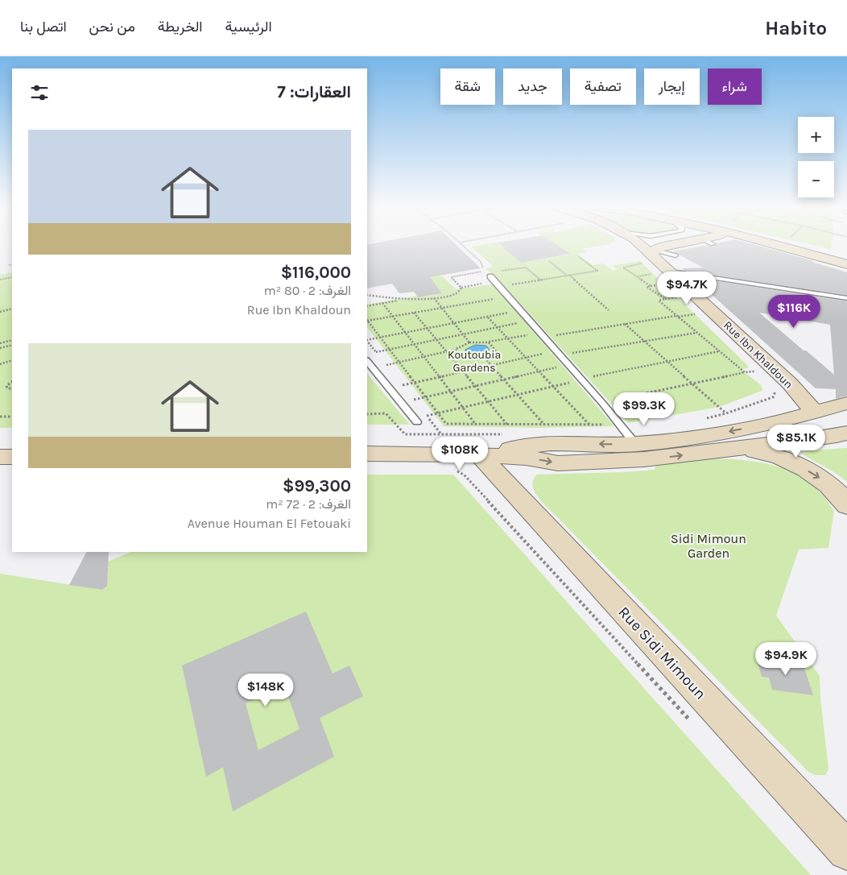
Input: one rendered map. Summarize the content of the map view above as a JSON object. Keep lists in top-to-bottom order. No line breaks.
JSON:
{"streets":{"main road":["Rue Ibn Khaldoun","Rue Sidi Mimoun"]},"parks":["Koutoubia Gardens","Sidi Mimoun Garden"],"page":{"header":"Habito","nav":["الرئيسية","الخريطة","من نحن","اتصل بنا"],"chip":["شراء","إيجار","تصفية","جديد","شقة"],"heading":"العقارات: 7","map_buttons":["+","−"],"list":[{"name":"$116,000","note":"الغرف: 2 · 80 m² · Rue Ibn Khaldoun"},{"name":"$99,300","note":"الغرف: 2 · 72 m² · Avenue Houman El Fetouaki"}],"price":["$94.7K","$116K","$99.3K","$85.1K","$108K","$94.9K","$148K"]}}
